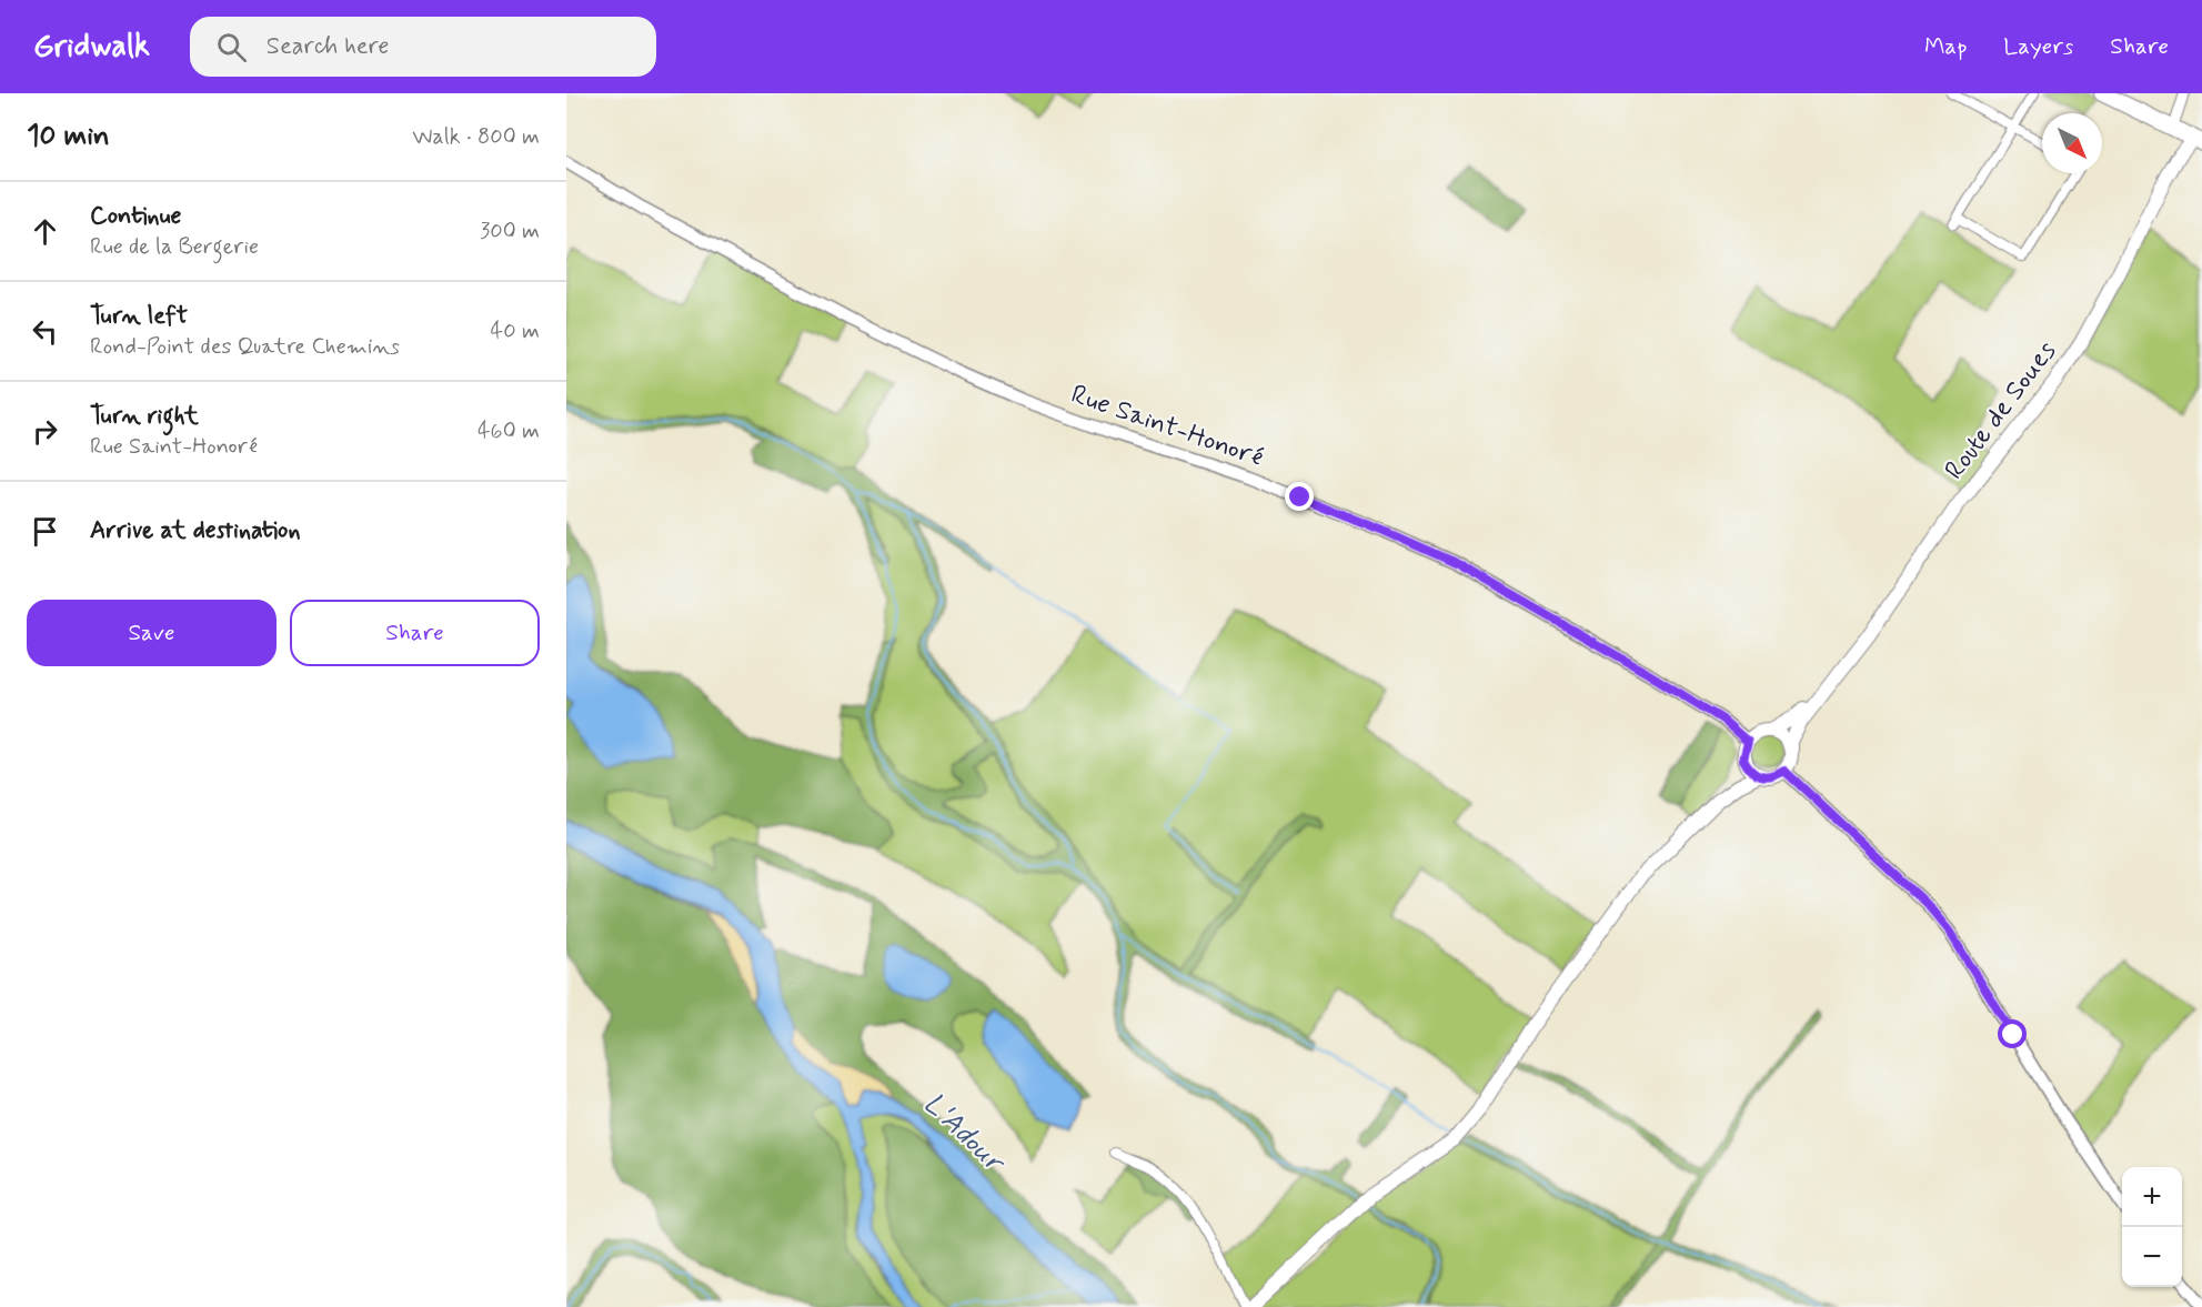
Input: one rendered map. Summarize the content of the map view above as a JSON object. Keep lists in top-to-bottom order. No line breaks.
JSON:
{"streets":{"main road":["Route de Soues"],"street":["Rue Saint-Honoré"]},"crossings":[["Route de Soues","Rue Saint-Honoré"]],"water":["L'Adour"],"north":"bottom right","page":{"header":"Gridwalk","search":"Search here","nav":["Map","Layers","Share"],"heading":["10 min","Walk · 800 m"],"list":[["Continue","Rue de la Bergerie","300 m"],["Turn left","Rond-Point des Quatre Chemins","40 m"],["Turn right","Rue Saint-Honoré","460 m"],"Arrive at destination"],"buttons":["Save","Share"],"map_buttons":["+","−"]}}
